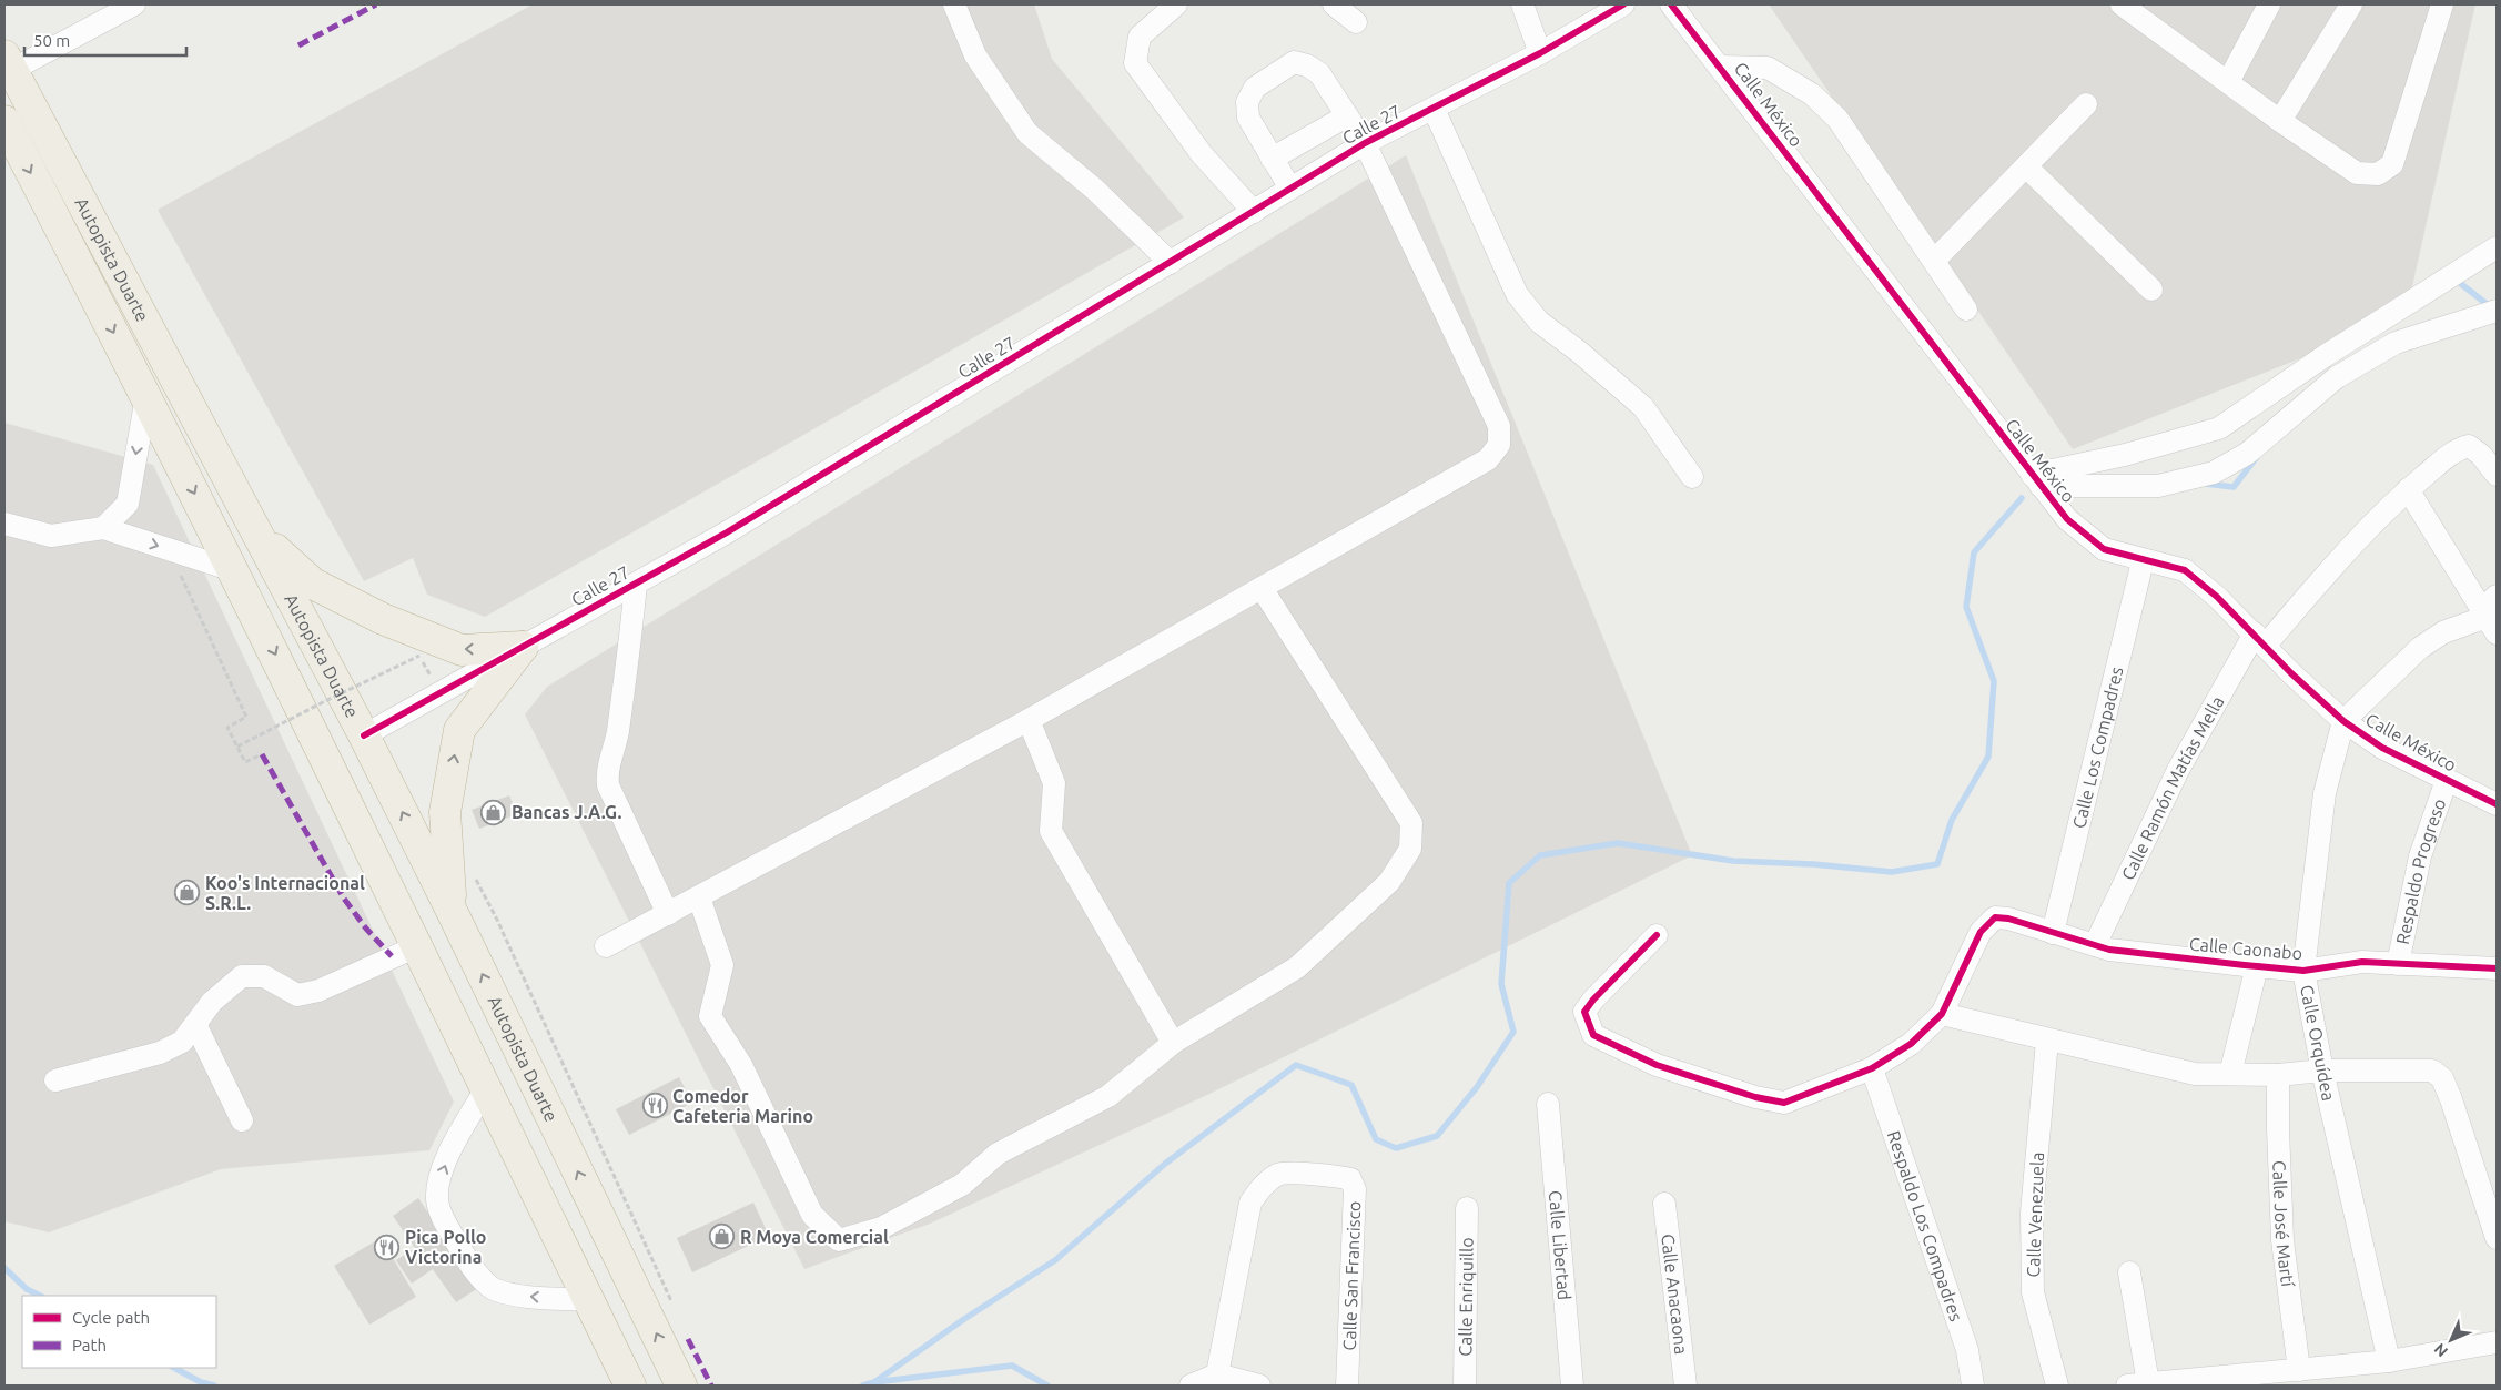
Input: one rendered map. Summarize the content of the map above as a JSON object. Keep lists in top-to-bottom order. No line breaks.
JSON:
{"streets":{"highway":["Autopista Duarte"],"street":["Calle México","Calle 27","Calle Los Compadres","Calle Ramón Matías Mella","Respaldo Progreso","Calle Caonabo","Calle Orquídea","Calle Venezuela","Calle José Martí","Respaldo Los Compadres","Calle Libertad","Calle San Francisco","Calle Anacaona","Calle Enriquillo"]},"crossings":[["Calle México","Calle Los Compadres"],["Calle México","Calle Ramón Matías Mella"],["Calle México","Respaldo Progreso"],["Calle México","Calle Orquídea"],["Calle 27","Autopista Duarte"],["Calle Los Compadres","Calle Caonabo"],["Calle Ramón Matías Mella","Calle Caonabo"],["Respaldo Progreso","Calle Caonabo"],["Calle Caonabo","Calle Orquídea"]],"places":{"shop":["Bancas J.A.G.","Koo's Internacional S.R.L.","R Moya Comercial"],"restaurant":["Comedor Cafeteria Marino","Pica Pollo Victorina"]},"legend":["Cycle path","Path"],"scale_bar":"50 m","north":"bottom left"}
